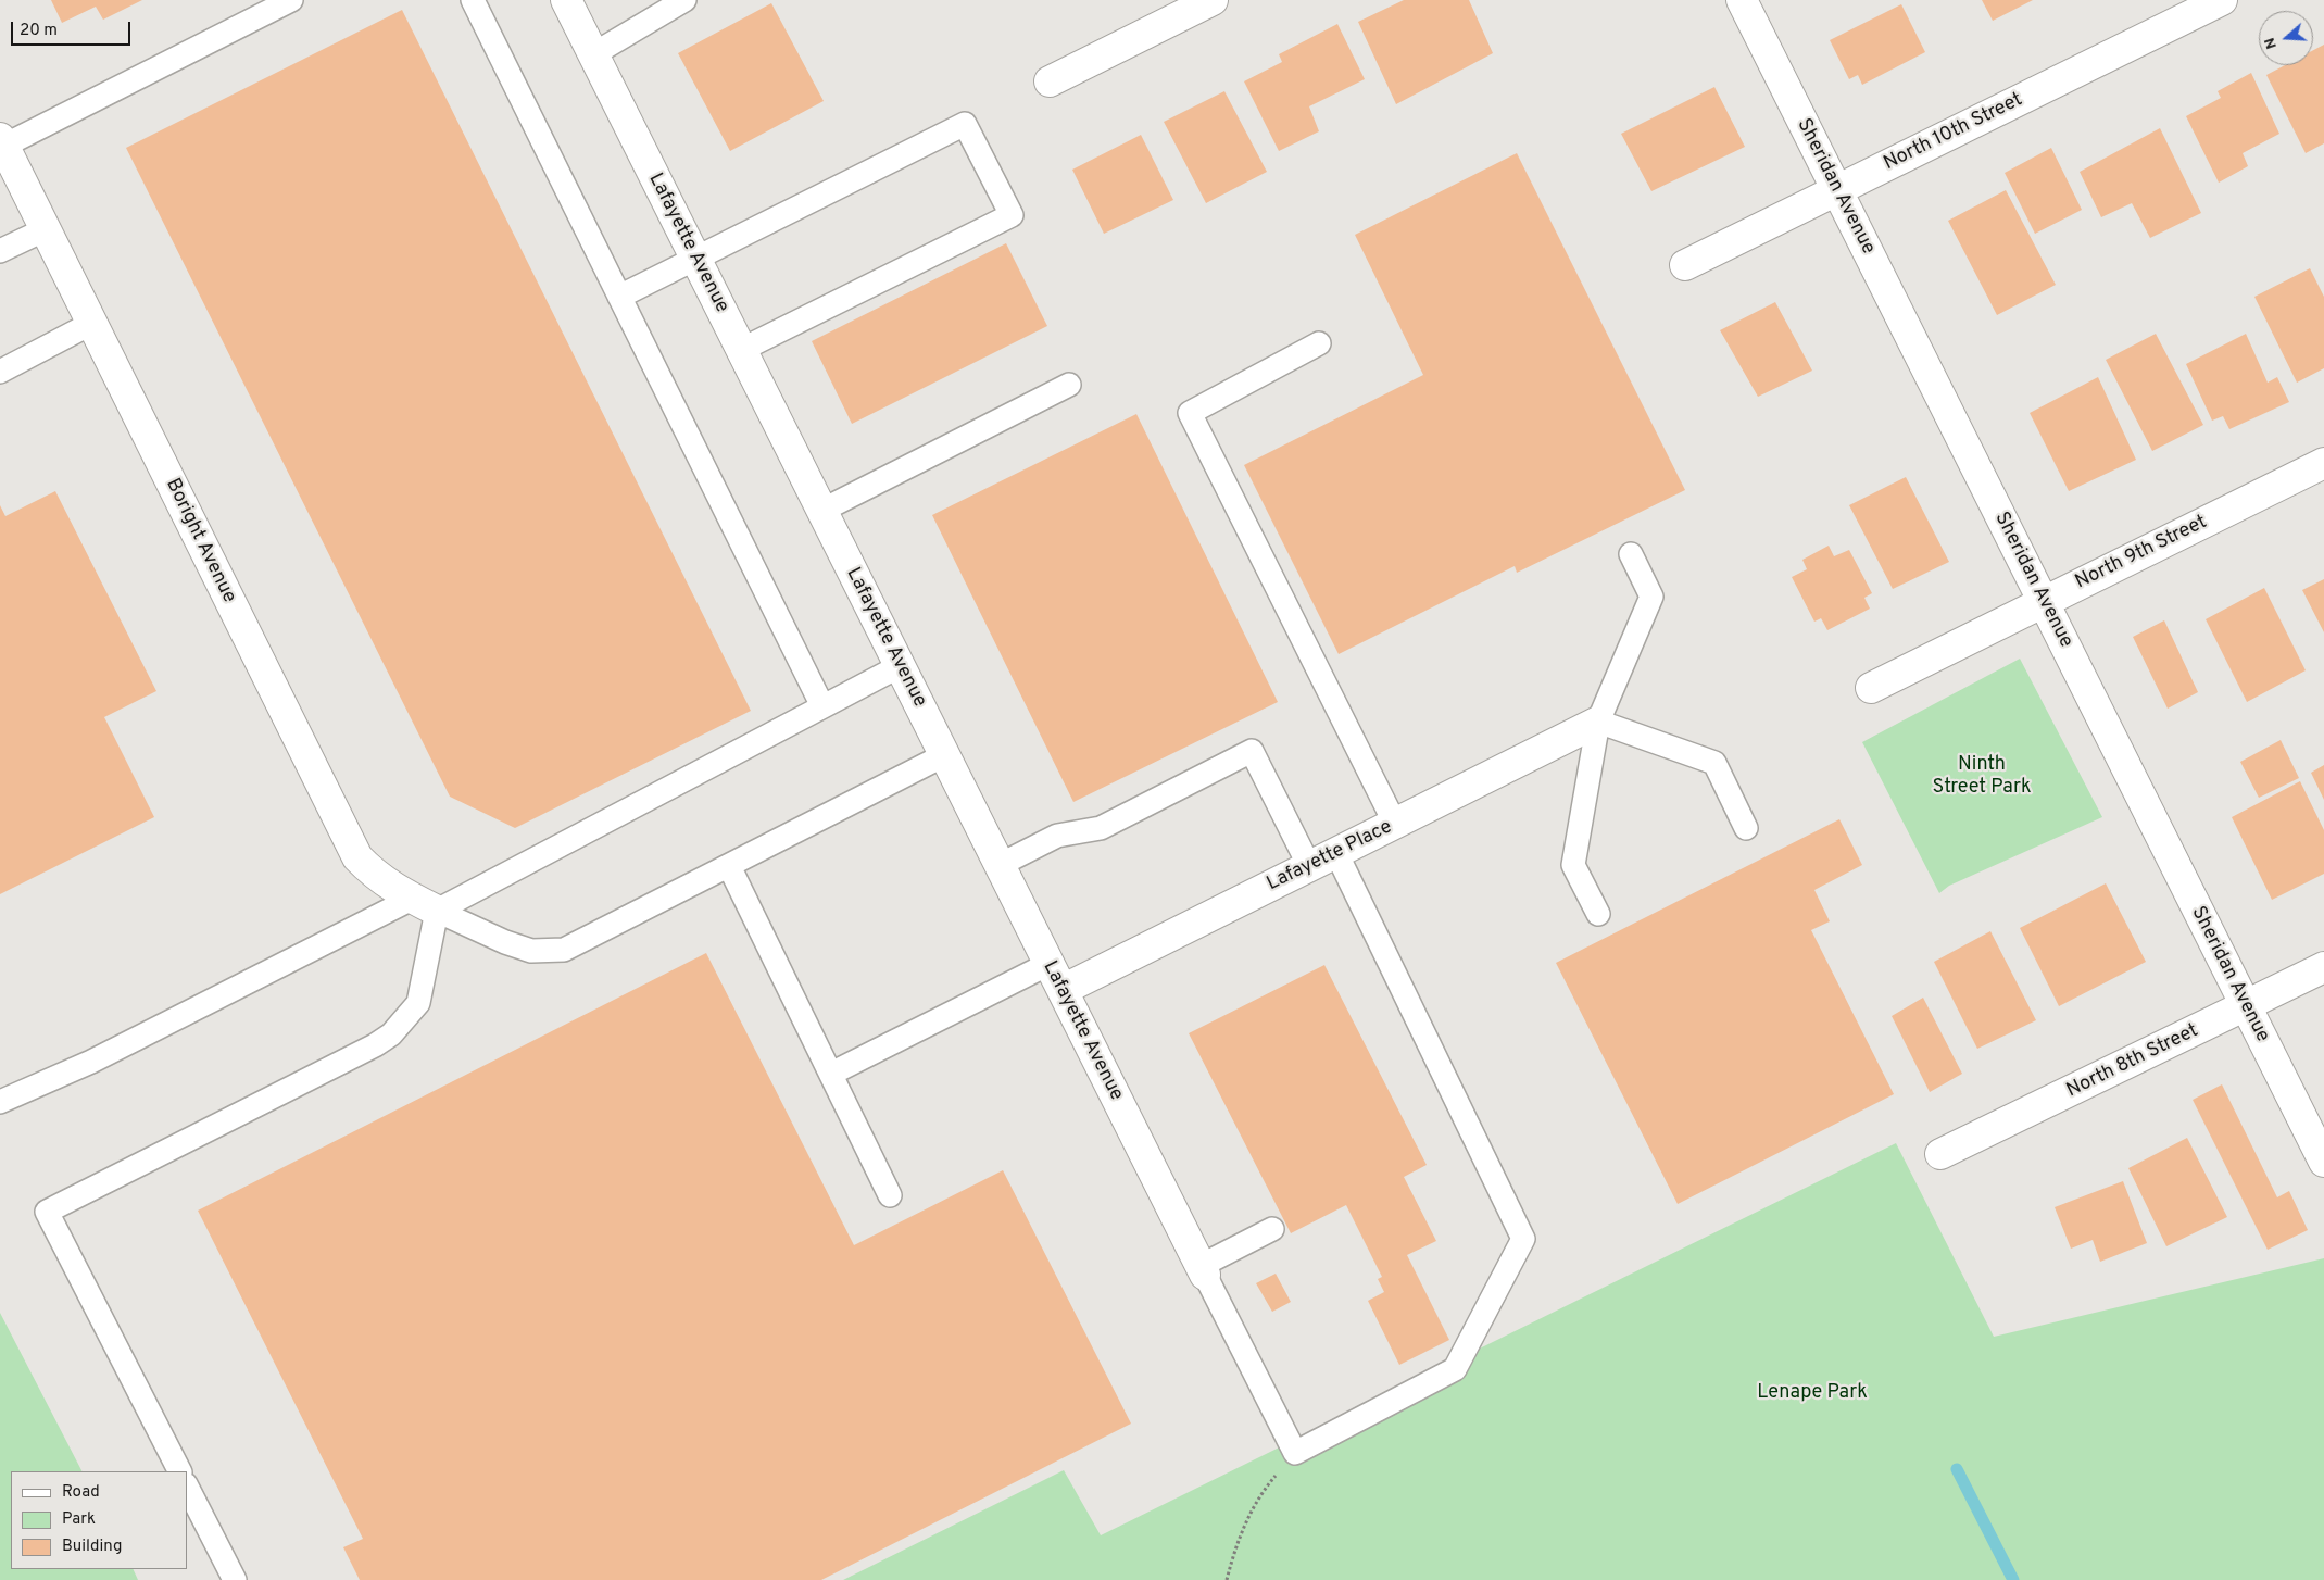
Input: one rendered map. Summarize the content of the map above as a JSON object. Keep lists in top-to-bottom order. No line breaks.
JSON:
{"streets":{"street":["North 10th Street","Sheridan Avenue","Lafayette Avenue","Boright Avenue","North 9th Street","Lafayette Place","North 8th Street"]},"crossings":[["North 10th Street","Sheridan Avenue"],["Sheridan Avenue","North 9th Street"],["Sheridan Avenue","North 8th Street"],["Lafayette Avenue","Lafayette Place"]],"parks":["Ninth Street Park","Lenape Park"],"legend":["Road","Park","Building"],"scale_bar":"20 m","north":"left"}
